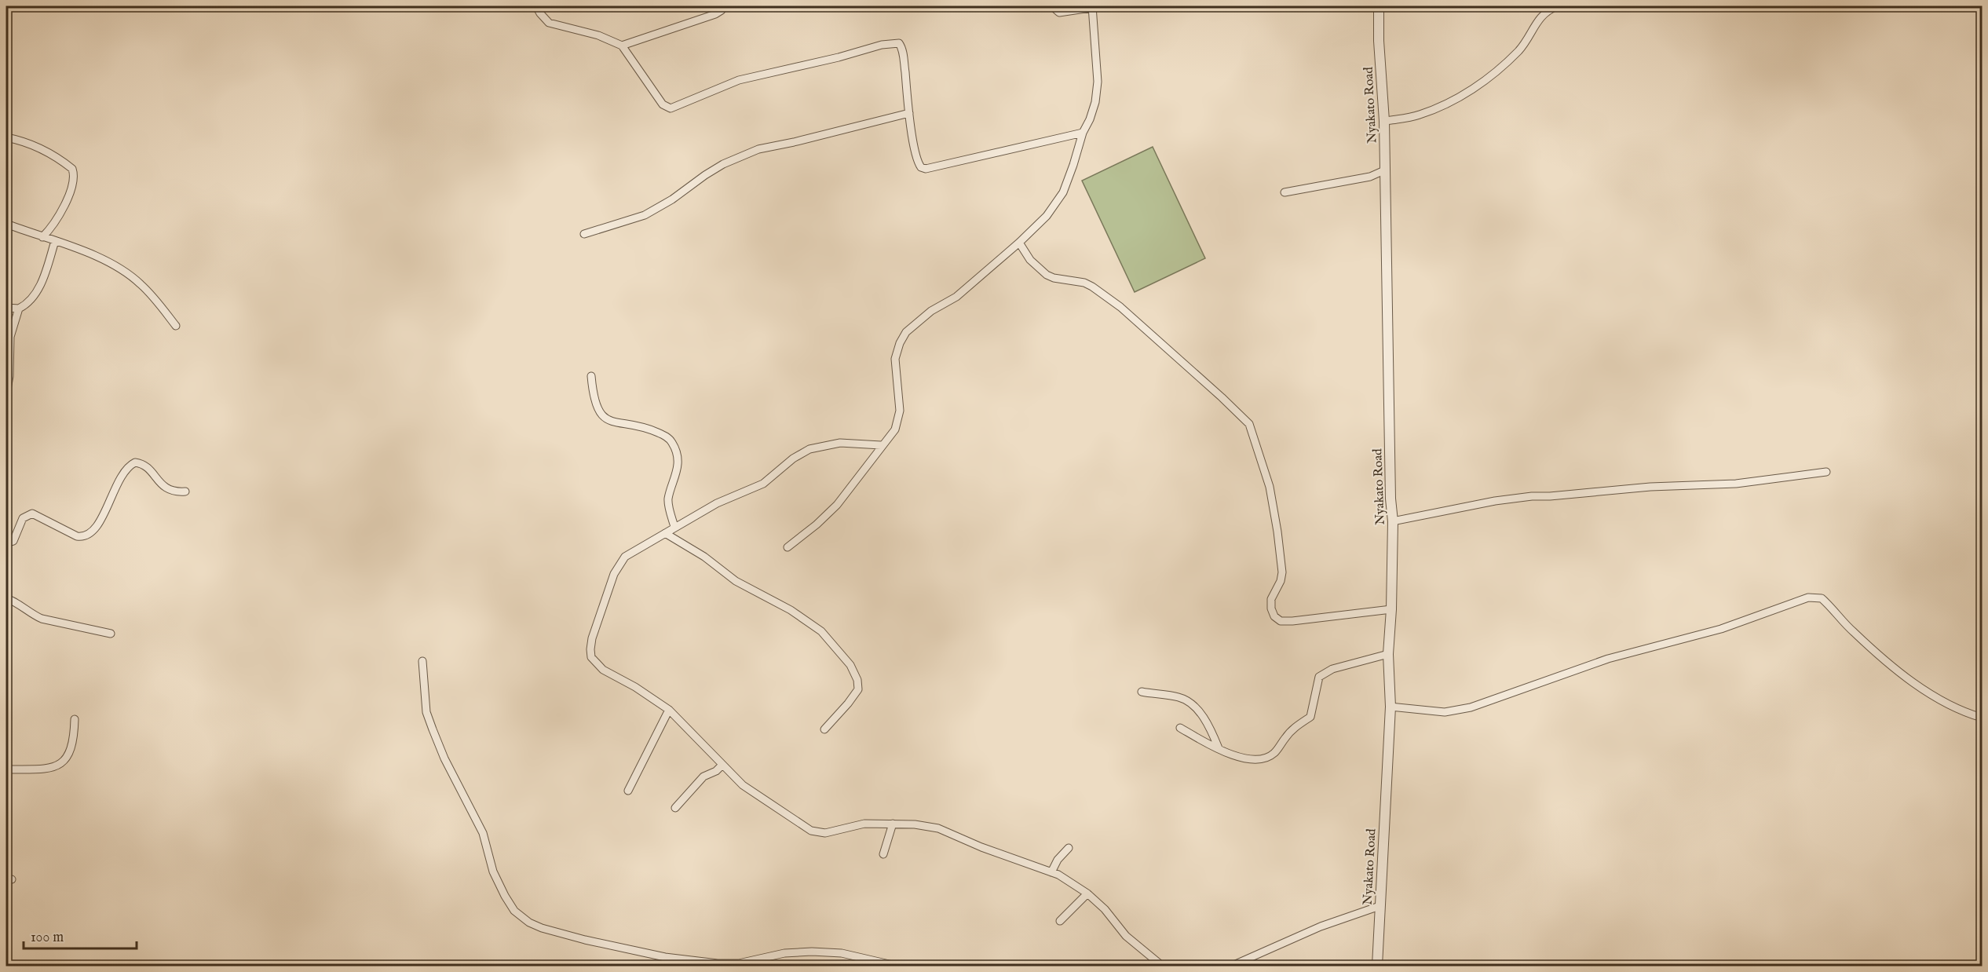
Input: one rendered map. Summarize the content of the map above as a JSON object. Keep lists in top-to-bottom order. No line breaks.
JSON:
{"streets":{"street":["Nyakato Road"]},"scale_bar":"100 m"}
